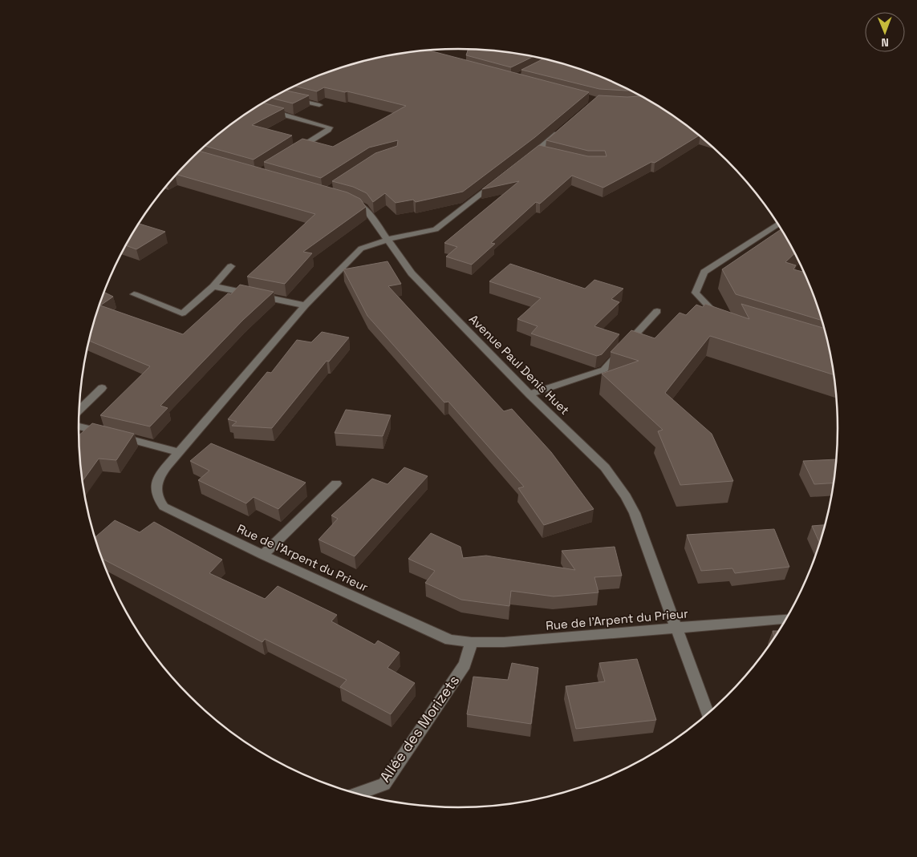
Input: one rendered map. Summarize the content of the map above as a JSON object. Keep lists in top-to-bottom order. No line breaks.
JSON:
{"streets":{"street":["Avenue Paul Denis Huet","Rue de l'Arpent du Prieur","Allée des Morizets"]},"crossings":[["Avenue Paul Denis Huet","Rue de l'Arpent du Prieur"],["Rue de l'Arpent du Prieur","Allée des Morizets"]],"north":"bottom"}
